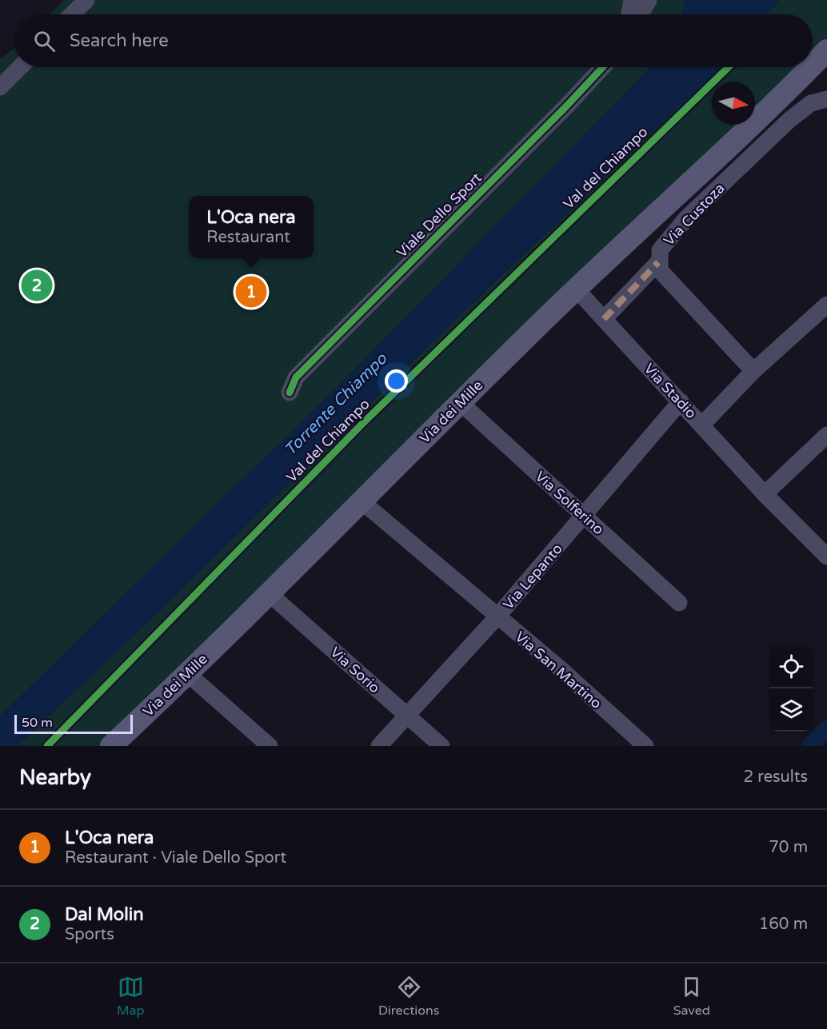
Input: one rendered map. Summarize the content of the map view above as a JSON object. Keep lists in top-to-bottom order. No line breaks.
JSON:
{"streets":{"main road":["Via dei Mille"],"street":["Via Custoza","Viale Dello Sport","Via Stadio","Via Solferino","Via Lepanto","Via Sorio","Via San Martino"],"cycle path":["Val del Chiampo"]},"crossings":[["Via Stadio","Via dei Mille"],["Via Stadio","Via Lepanto"],["Via dei Mille","Via Solferino"],["Via dei Mille","Via Sorio"],["Via dei Mille","Via San Martino"],["Via Solferino","Via Lepanto"],["Via Lepanto","Via Sorio"],["Via Lepanto","Via San Martino"]],"water":["Torrente Chiampo"],"scale_bar":"50 m","north":"right","page":{"search":"Search here","popup":["L'Oca nera","Restaurant"],"pins":["2","1"],"scale":"50 m","heading":["Nearby","2 results"],"list":[{"mark":"1","name":"L'Oca nera","note":"Restaurant · Viale Dello Sport","value":"70 m"},{"mark":"2","name":"Dal Molin","note":"Sports","value":"160 m"}],"nav":["Map","Directions","Saved"]}}
